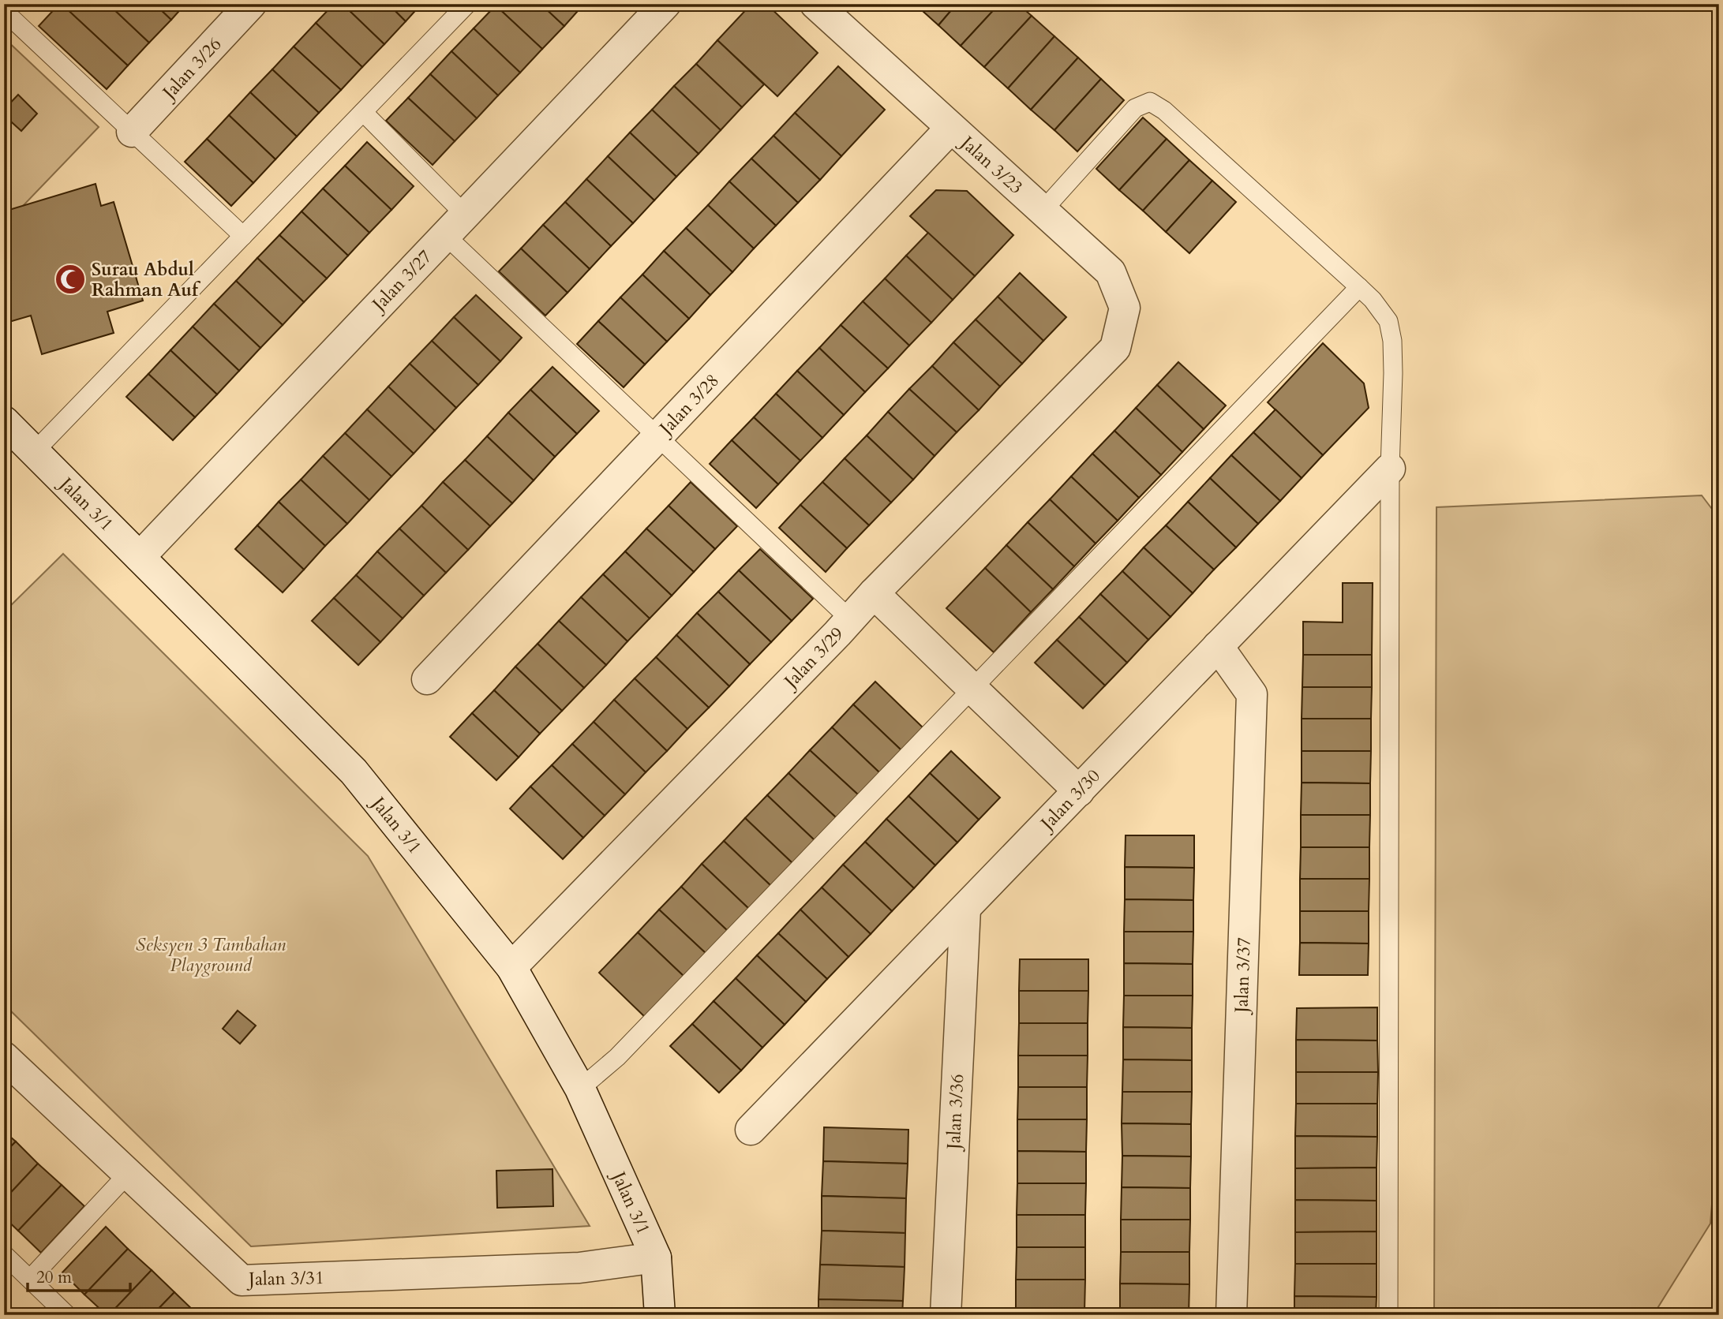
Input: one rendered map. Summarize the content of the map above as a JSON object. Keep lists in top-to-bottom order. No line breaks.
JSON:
{"streets":{"street":["Jalan 3/26","Jalan 3/23","Jalan 3/27","Jalan 3/28","Jalan 3/1","Jalan 3/29","Jalan 3/30","Jalan 3/37","Jalan 3/36","Jalan 3/31"]},"crossings":[["Jalan 3/23","Jalan 3/28"],["Jalan 3/23","Jalan 3/29"],["Jalan 3/27","Jalan 3/1"],["Jalan 3/1","Jalan 3/29"],["Jalan 3/1","Jalan 3/31"],["Jalan 3/30","Jalan 3/37"],["Jalan 3/30","Jalan 3/36"]],"parks":["Seksyen 3 Tambahan Playground"],"places":{"mosque":["Surau Abdul Rahman Auf"]},"scale_bar":"20 m"}
